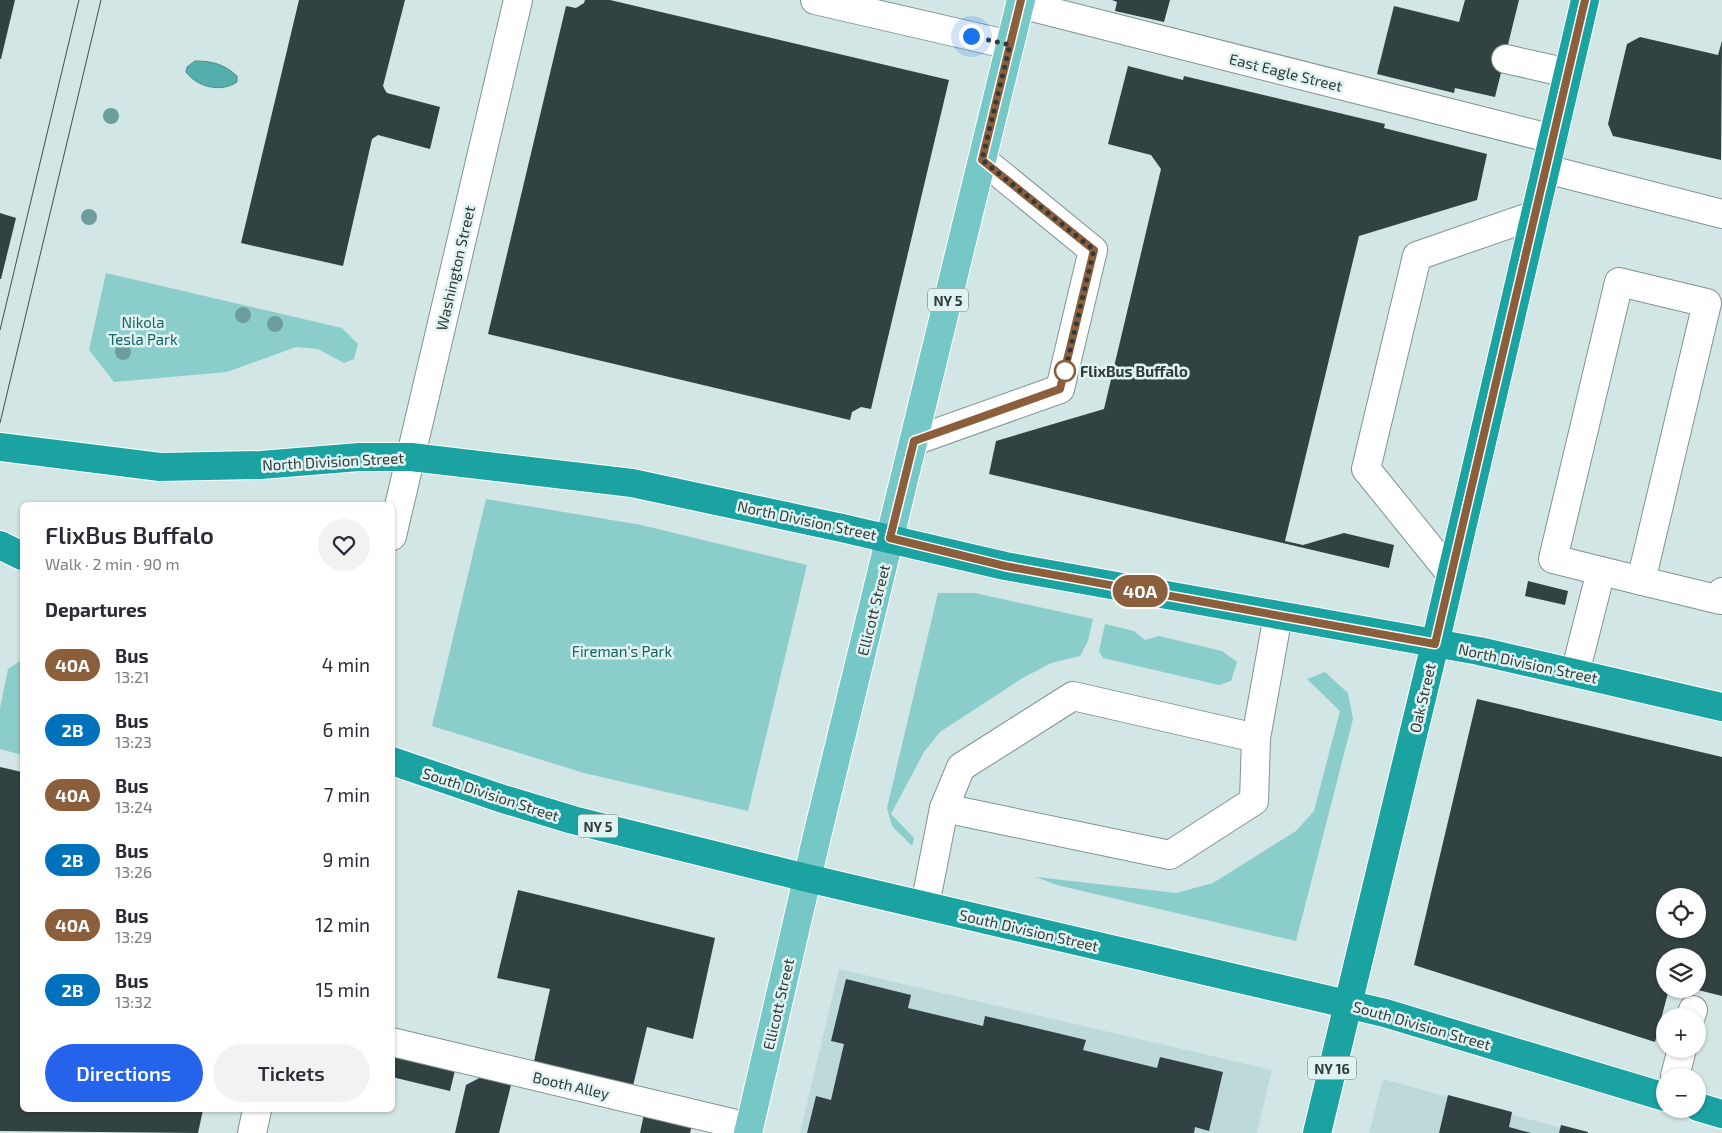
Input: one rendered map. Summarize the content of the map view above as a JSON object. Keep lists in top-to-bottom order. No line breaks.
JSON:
{"streets":{"highway":["NY 5","North Division Street","Oak Street","South Division Street","NY 16"],"main road":["Ellicott Street"],"street":["East Eagle Street","Washington Street","Booth Alley"]},"crossings":[["East Eagle Street","Ellicott Street"],["East Eagle Street","Oak Street"],["Washington Street","North Division Street"],["North Division Street","Ellicott Street"],["North Division Street","Oak Street"],["Ellicott Street","South Division Street"],["Ellicott Street","Booth Alley"],["Oak Street","South Division Street"]],"parks":["Nikola Tesla Park","Fireman's Park"],"places":["FlixBus Buffalo"],"lines":["bus line 40A"],"page":{"on_map":"40A","heading":[["FlixBus Buffalo","Walk · 2 min · 90 m"],"Departures"],"list":[{"mark":"40A","name":"Bus","note":"13:21","value":"4 min"},{"mark":"2B","name":"Bus","note":"13:23","value":"6 min"},{"mark":"40A","name":"Bus","note":"13:24","value":"7 min"},{"mark":"2B","name":"Bus","note":"13:26","value":"9 min"},{"mark":"40A","name":"Bus","note":"13:29","value":"12 min"},{"mark":"2B","name":"Bus","note":"13:32","value":"15 min"}],"map_buttons":["+","−"],"buttons":["Directions","Tickets"]}}
